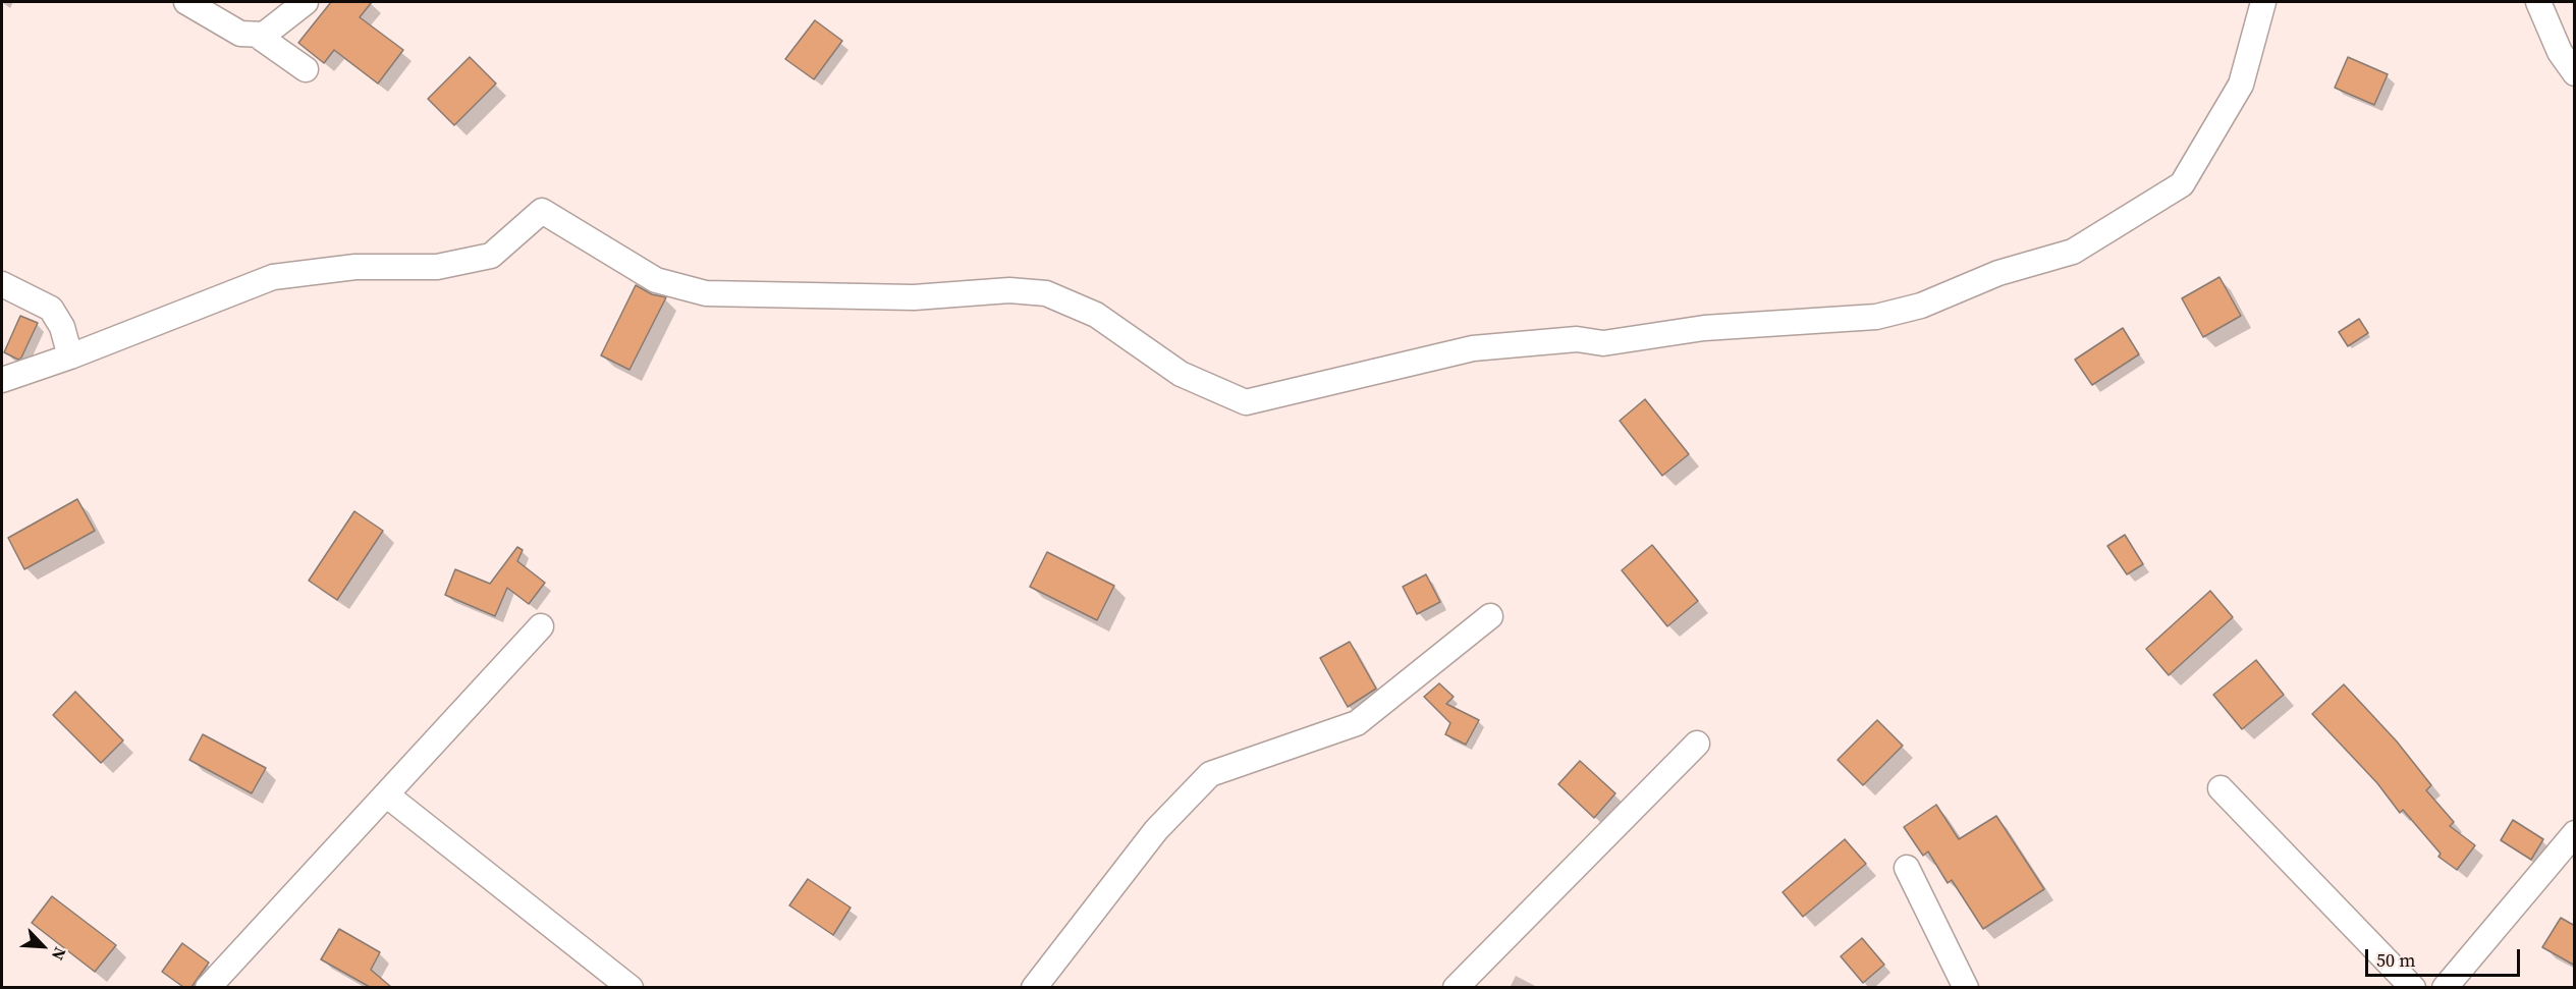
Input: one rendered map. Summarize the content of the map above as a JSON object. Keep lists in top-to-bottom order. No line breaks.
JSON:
{"scale_bar":"50 m","north":"bottom right"}
